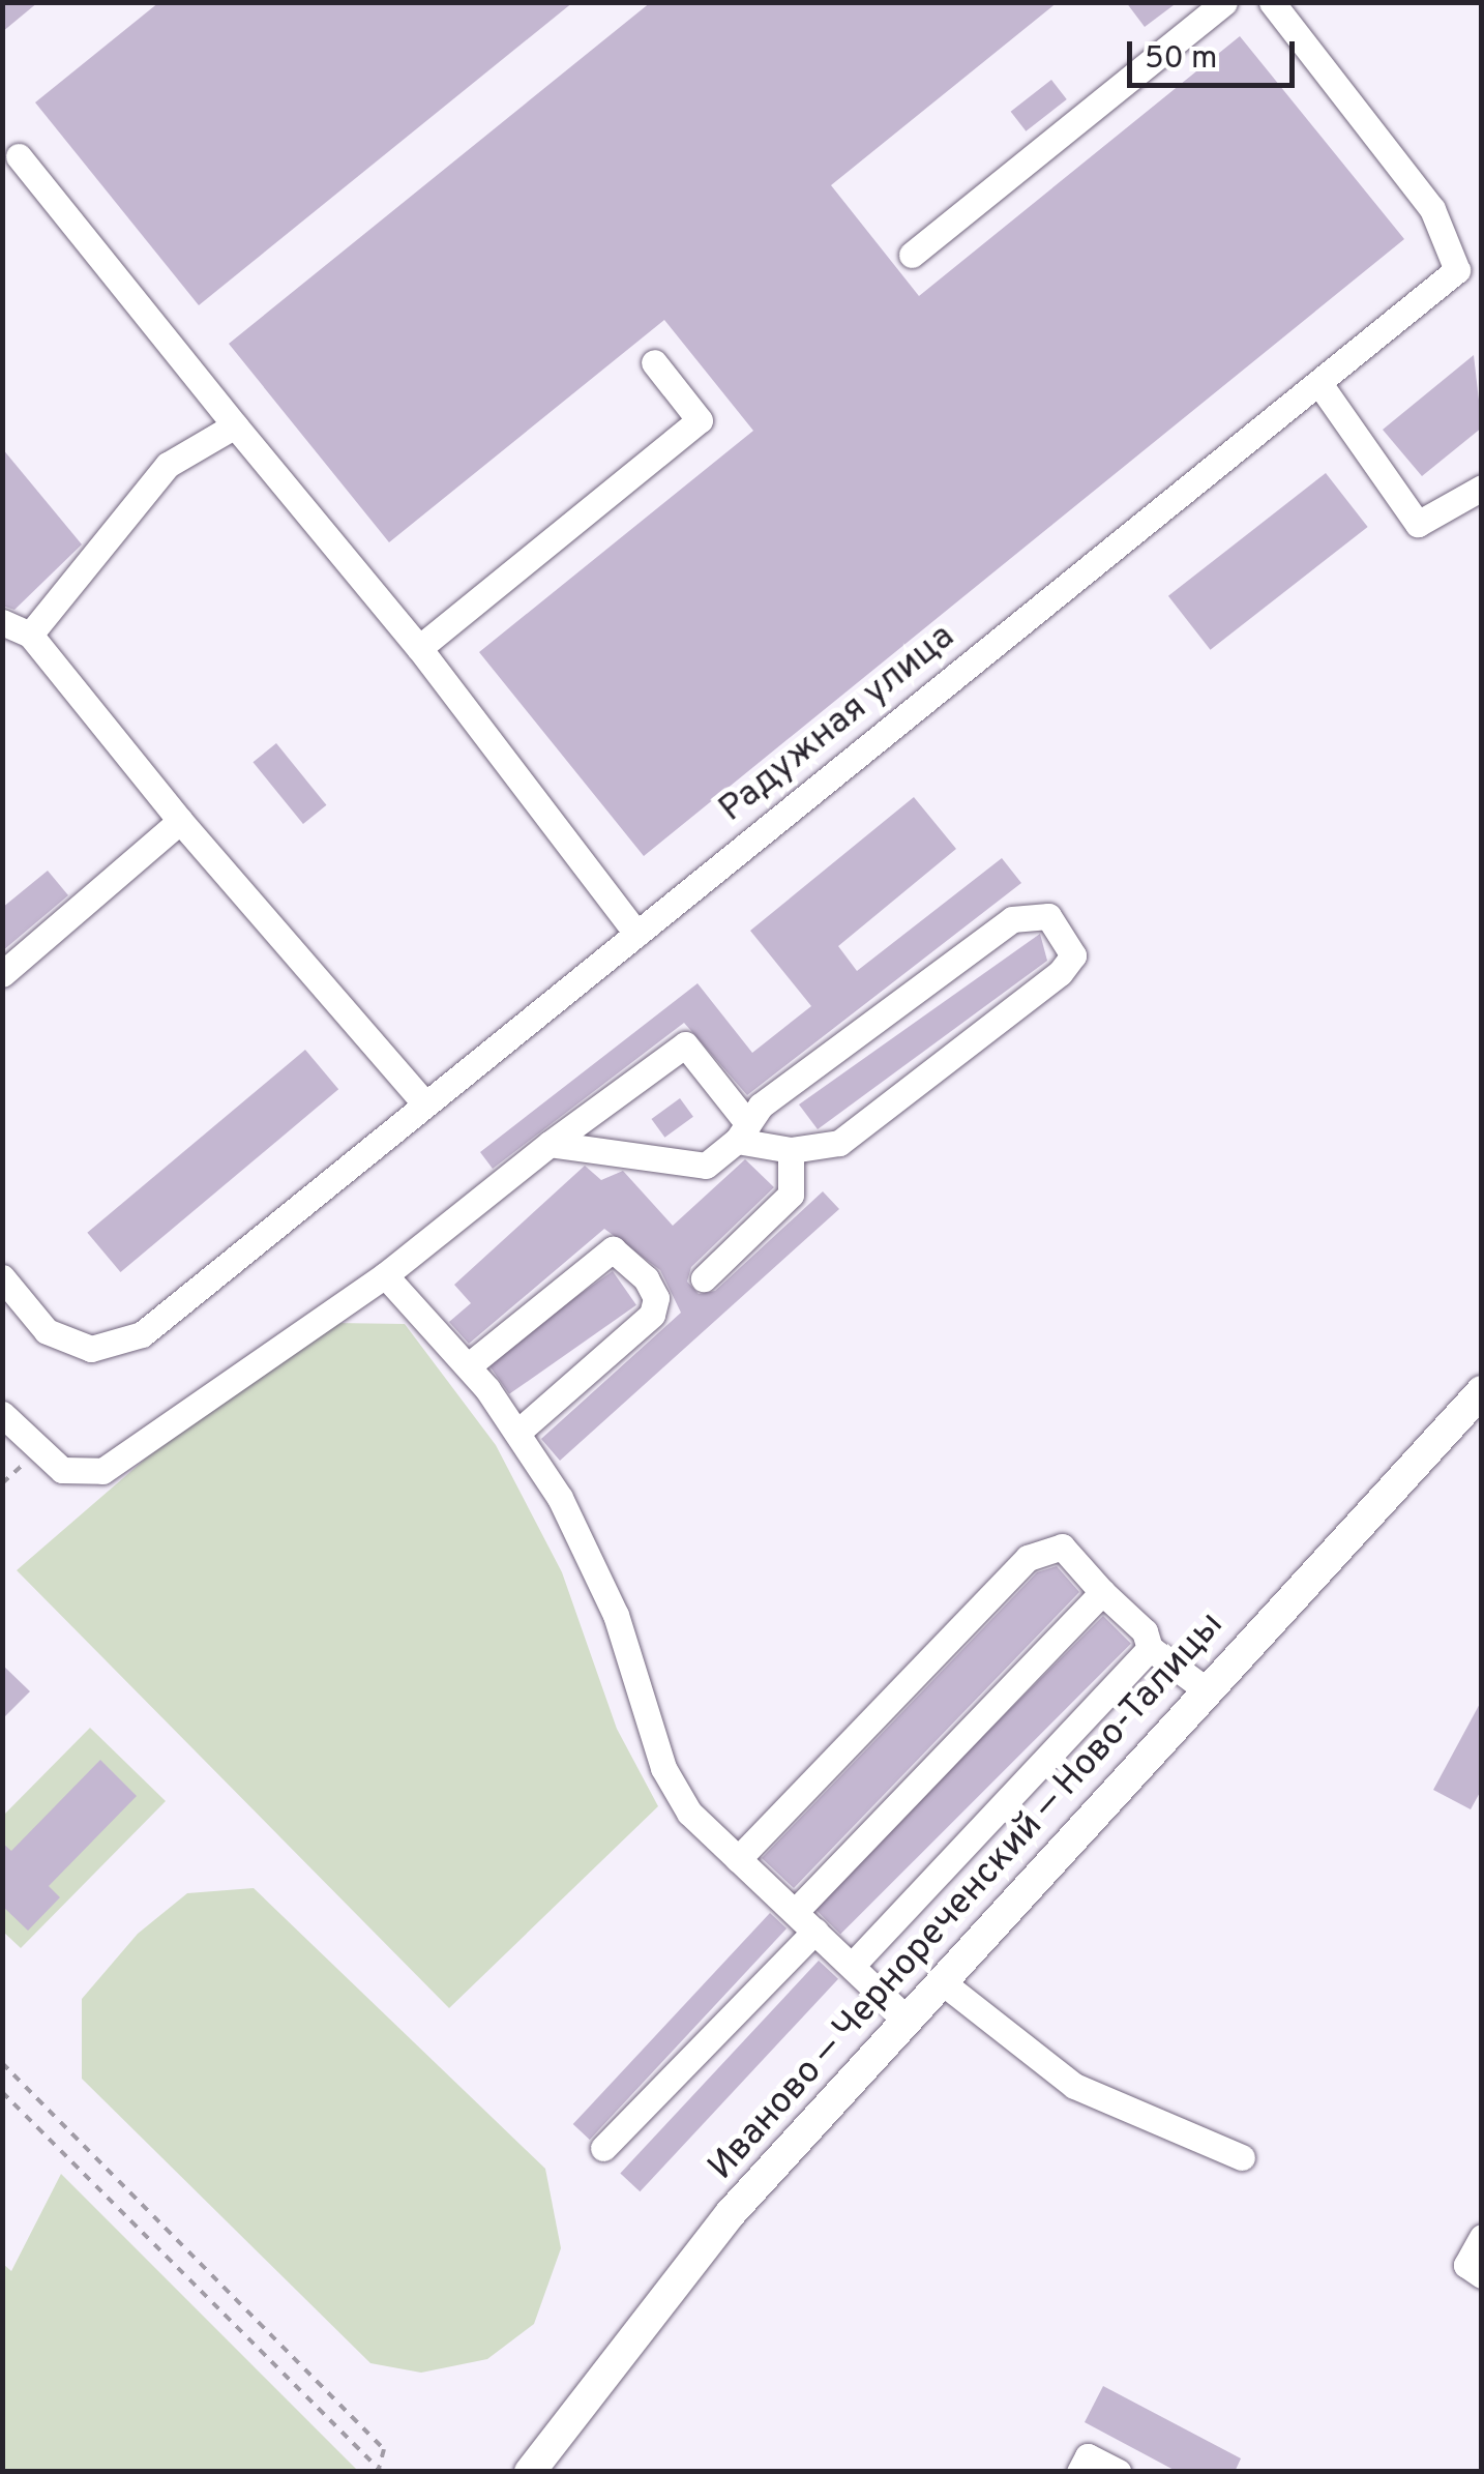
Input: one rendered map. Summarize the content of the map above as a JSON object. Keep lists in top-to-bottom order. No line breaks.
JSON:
{"streets":{"main road":["Иваново — Чернореченский — Ново-Талицы"],"street":["Радужная улица"]},"scale_bar":"50 m"}
